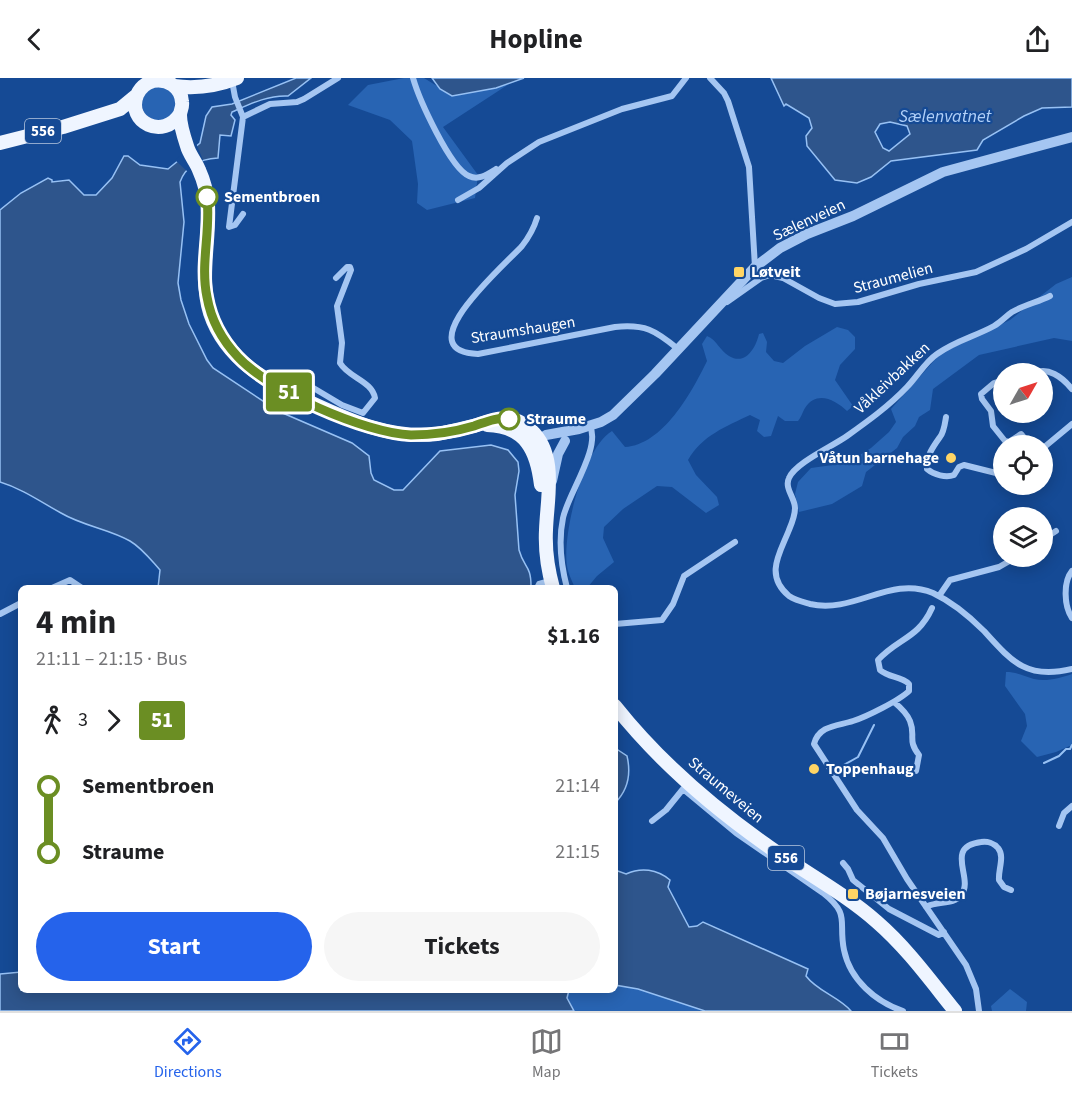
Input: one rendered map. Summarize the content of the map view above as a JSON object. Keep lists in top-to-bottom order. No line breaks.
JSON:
{"streets":{"main road":["556","Straumeveien"],"street":["Sælenveien","Straumelien","Straumshaugen","Våkleivbakken"]},"crossings":[["556","Sælenveien"],["Sælenveien","Straumelien"],["Sælenveien","Straumshaugen"]],"water":["Sælenvatnet"],"places":{"other":["Sementbroen","Straume","Våtun barnehage","Toppenhaug"],"transit":["Løtveit","Bøjarnesveien"]},"lines":["bus line 51"],"north":"top right","page":{"header":"Hopline","on_map":"51","heading":["4 min","21:11 – 21:15 · Bus","$1.16"],"legs":["3","51"],"list":[{"name":"Sementbroen","value":"21:14"},{"name":"Straume","value":"21:15"}],"buttons":["Start","Tickets"],"tabs":["Directions","Map","Tickets"]}}
